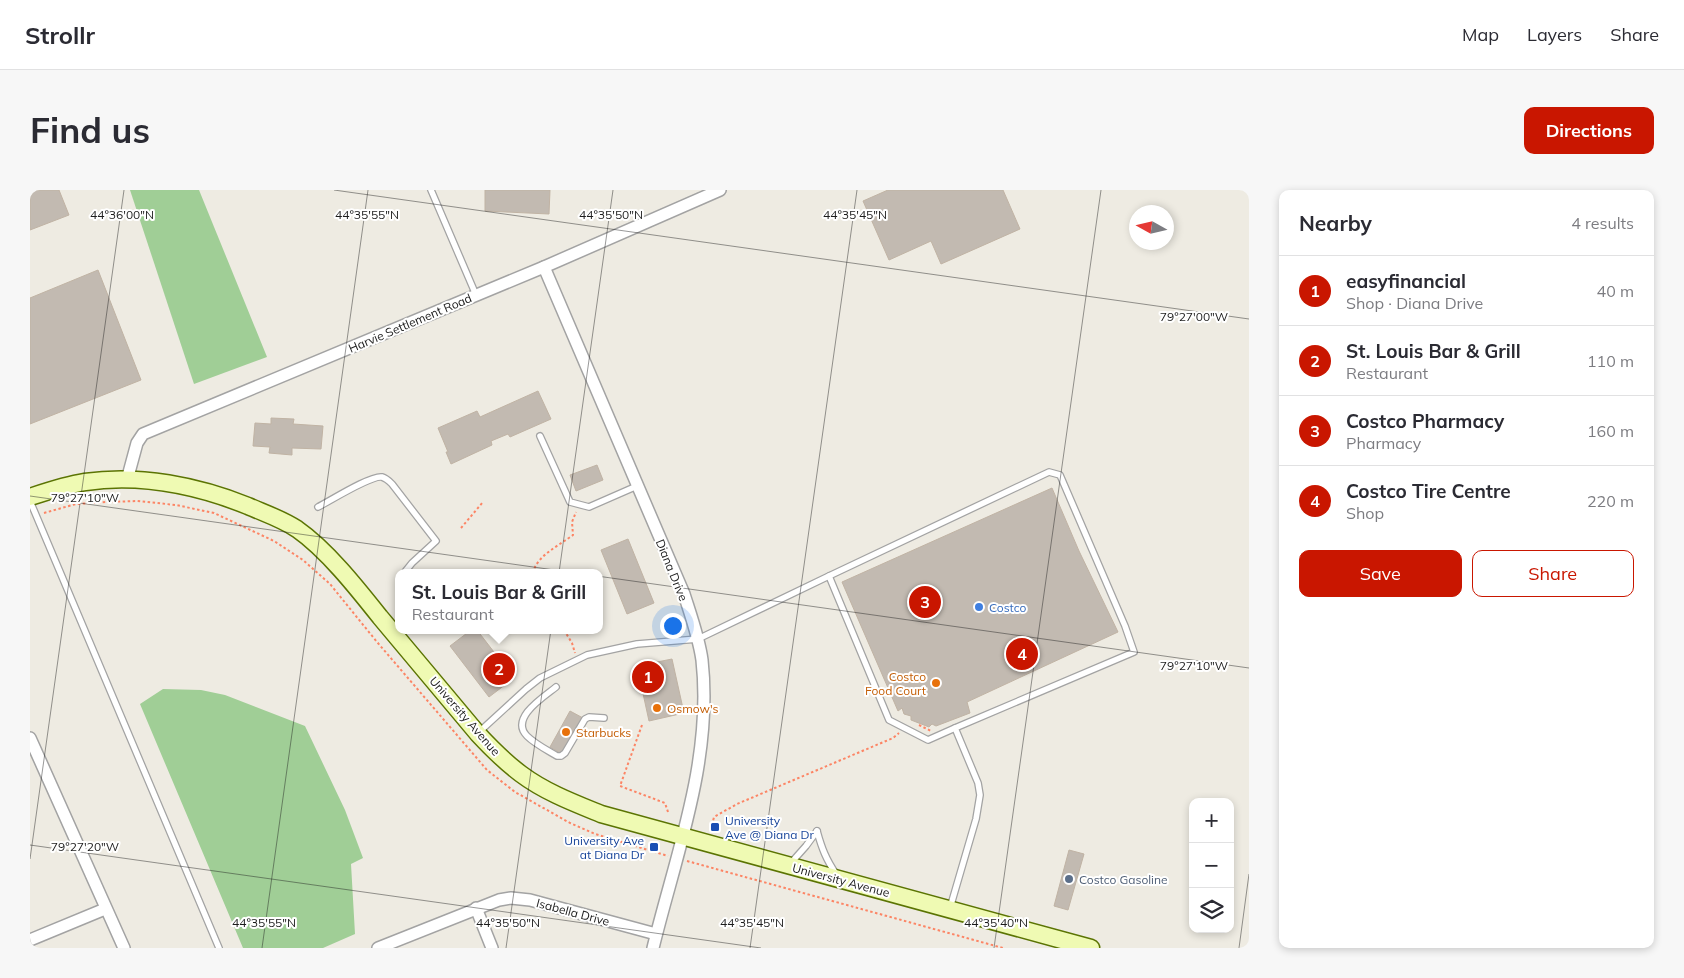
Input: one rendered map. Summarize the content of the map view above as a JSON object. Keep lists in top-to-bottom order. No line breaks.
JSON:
{"streets":{"street":["Harvie Settlement Road","Diana Drive","University Avenue","Isabella Drive"]},"crossings":[["Harvie Settlement Road","Diana Drive"],["Harvie Settlement Road","University Avenue"],["Diana Drive","University Avenue"],["Diana Drive","Isabella Drive"]],"places":{"other":["Costco","Costco Food Court","Osmow's","Starbucks","Costco Gasoline"],"transit":["University Ave @ Diana Dr","University Ave at Diana Dr"]},"north":"left","page":{"header":"Strollr","nav":["Map","Layers","Share"],"buttons":["Directions",["Save","Share"]],"title":"Find us","heading":["Nearby","4 results"],"list":[{"mark":"1","name":"easyfinancial","note":"Shop · Diana Drive","value":"40 m"},{"mark":"2","name":"St. Louis Bar & Grill","note":"Restaurant","value":"110 m"},{"mark":"3","name":"Costco Pharmacy","note":"Pharmacy","value":"160 m"},{"mark":"4","name":"Costco Tire Centre","note":"Shop","value":"220 m"}],"popup":["St. Louis Bar & Grill","Restaurant"],"pins":["3","4","2","1"],"map_buttons":["+","−"]},"coordinates":["44°36'00\"N","44°35'55\"N","44°35'50\"N","44°35'45\"N","79°27'00\"W","79°27'10\"W","79°27'20\"W","44°35'40\"N"]}
